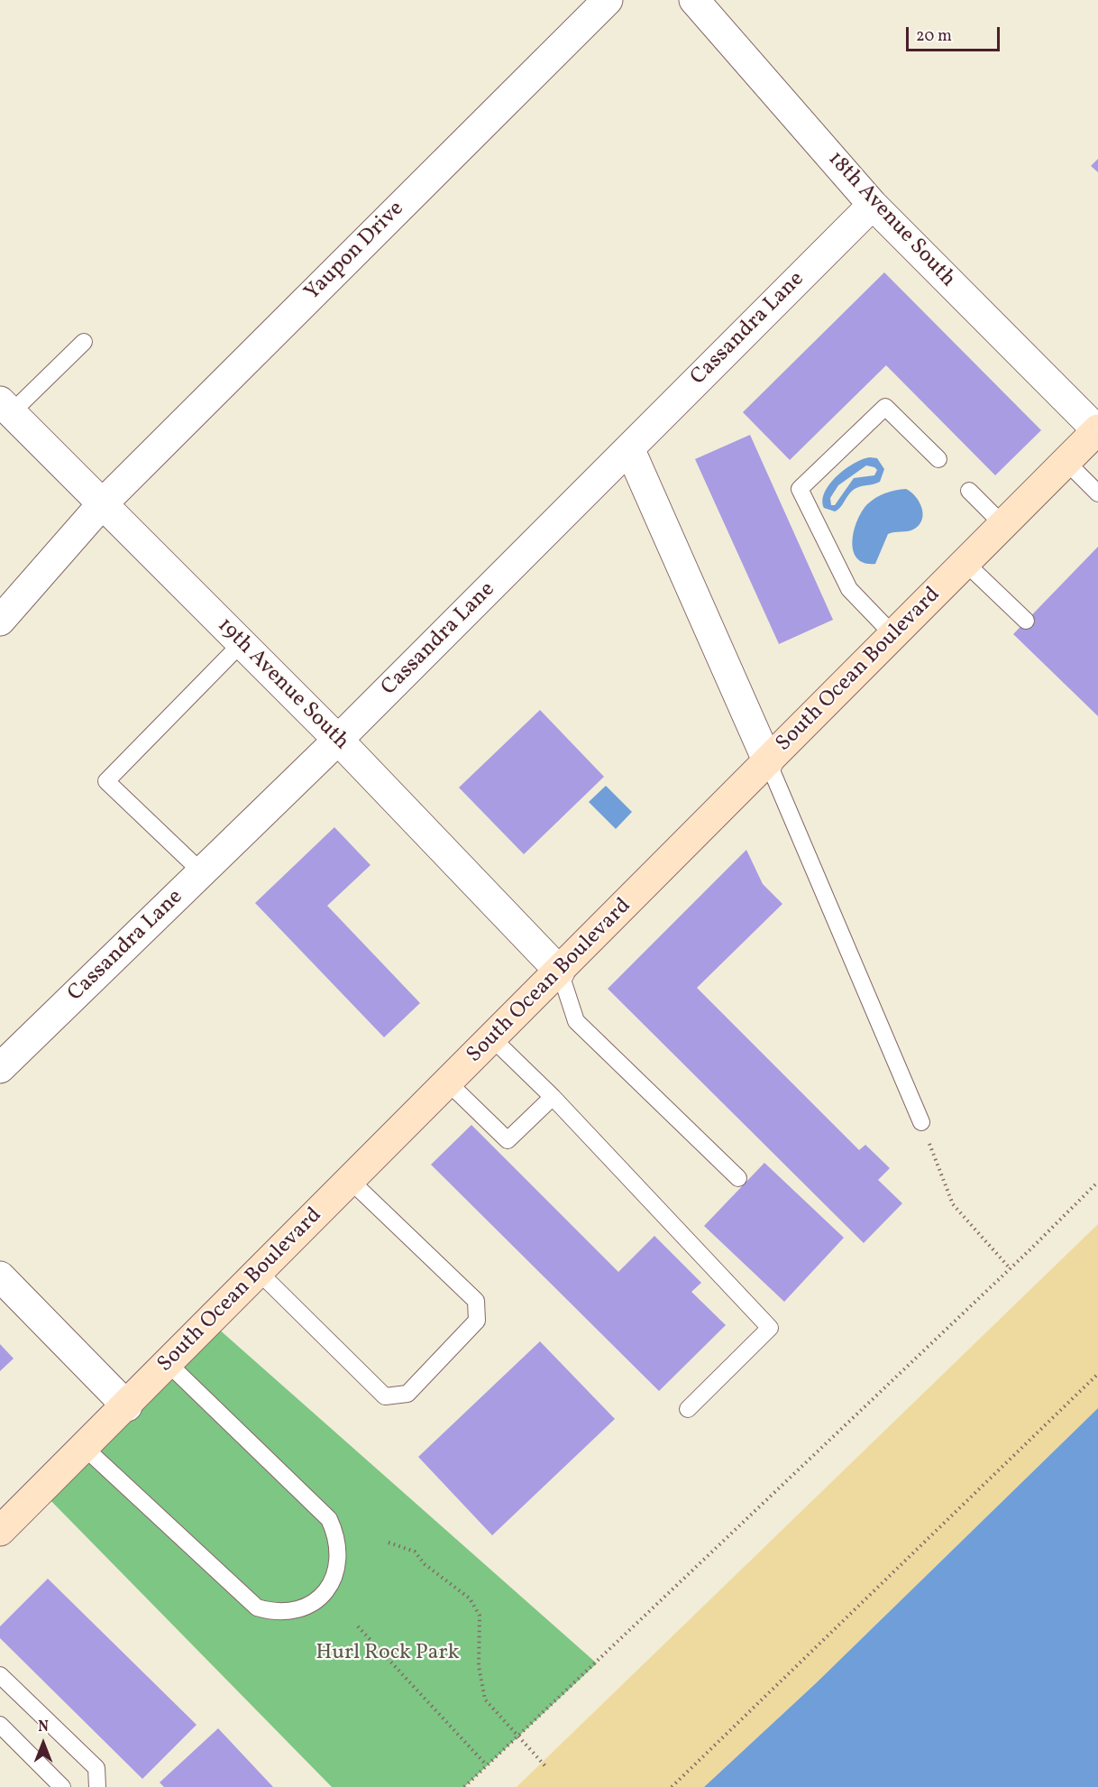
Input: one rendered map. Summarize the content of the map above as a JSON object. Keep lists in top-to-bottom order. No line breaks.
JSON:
{"streets":{"main road":["South Ocean Boulevard"],"street":["18th Avenue South","Yaupon Drive","Cassandra Lane","19th Avenue South"]},"crossings":[["18th Avenue South","Cassandra Lane"],["18th Avenue South","South Ocean Boulevard"],["Yaupon Drive","19th Avenue South"],["Cassandra Lane","19th Avenue South"],["South Ocean Boulevard","19th Avenue South"]],"parks":["Hurl Rock Park"],"scale_bar":"20 m","north":"top"}
